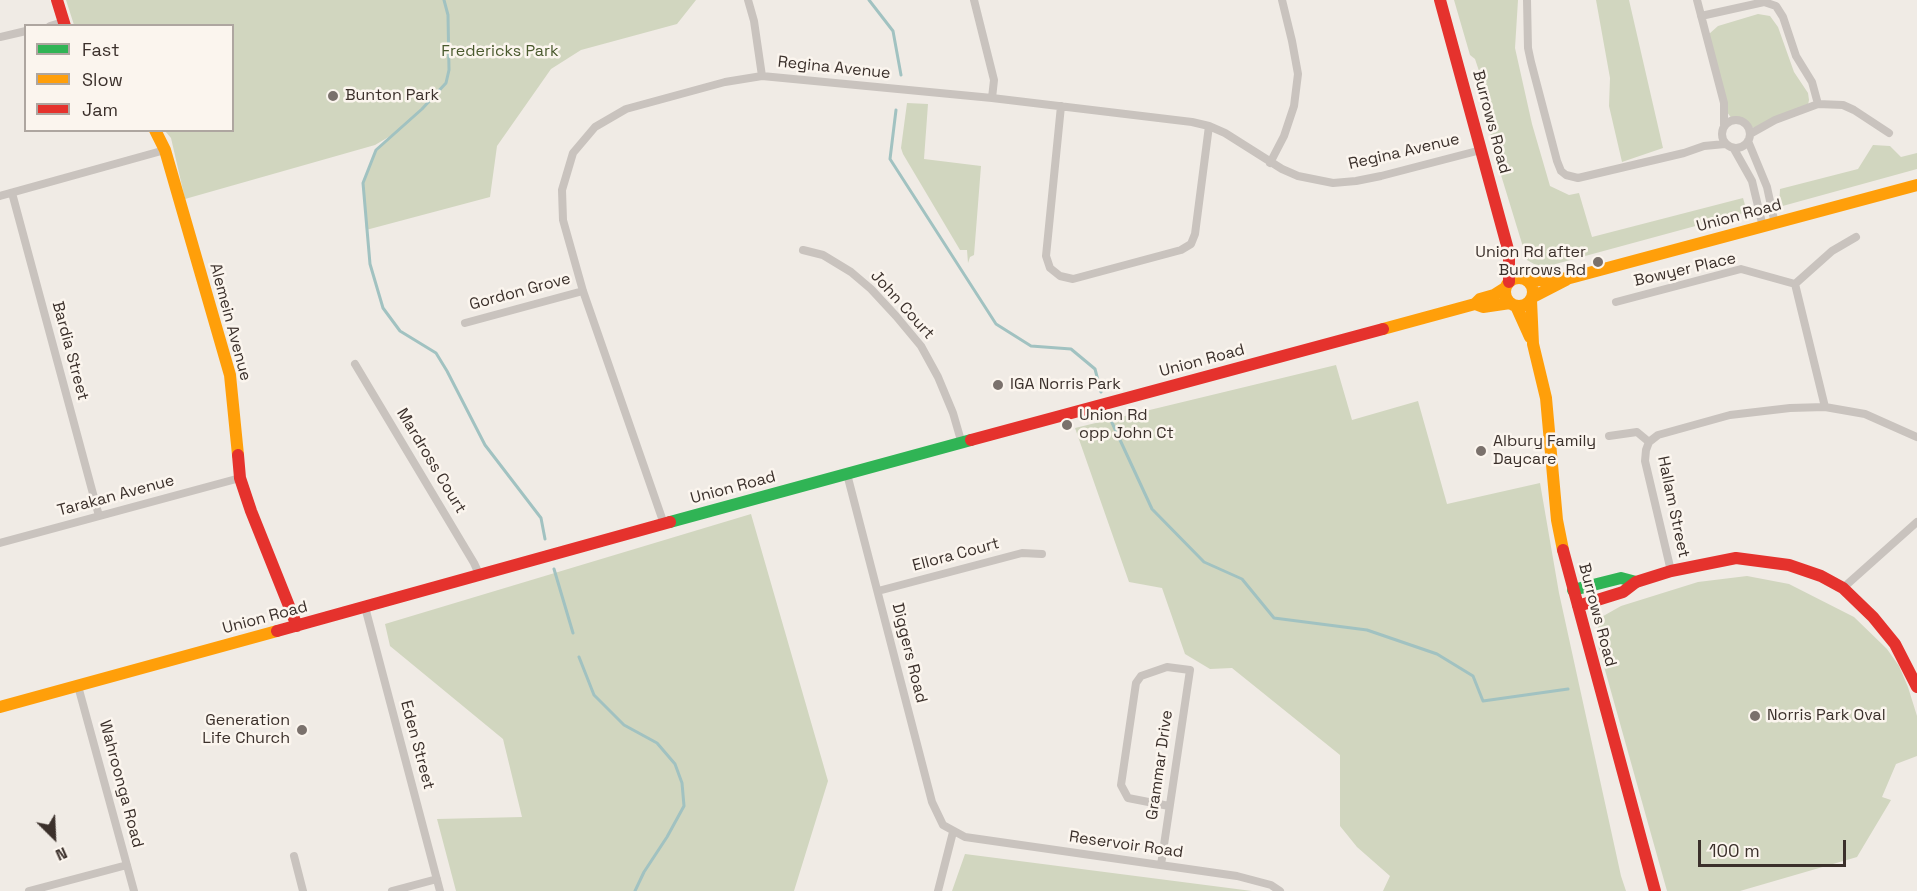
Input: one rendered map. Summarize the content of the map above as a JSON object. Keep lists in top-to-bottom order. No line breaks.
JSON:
{"streets":{"main road":["Burrows Road","Union Road","Alemein Avenue"],"street":["Regina Avenue","Bowyer Place","Gordon Grove","John Court","Bardia Street","Mardross Court","Tarakan Avenue","Hallam Street","Ellora Court","Diggers Road","Eden Street","Grammar Drive","Wahroonga Road","Reservoir Road"]},"crossings":[["Regina Avenue","Burrows Road"],["Regina Avenue","Union Road"],["Regina Avenue","Gordon Grove"],["Burrows Road","Union Road"],["Union Road","John Court"],["Union Road","Alemein Avenue"],["Union Road","Mardross Court"],["Union Road","Diggers Road"],["Union Road","Eden Street"],["Union Road","Wahroonga Road"],["Alemein Avenue","Tarakan Avenue"],["Bardia Street","Tarakan Avenue"],["Ellora Court","Diggers Road"],["Diggers Road","Reservoir Road"],["Grammar Drive","Reservoir Road"]],"parks":["Fredericks Park"],"places":["Bunton Park","Union Rd after Burrows Rd","IGA Norris Park","Union Rd opp John Ct","Albury Family Daycare","Norris Park Oval","Generation Life Church"],"legend":["Fast","Slow","Jam"],"scale_bar":"100 m","north":"bottom right"}
